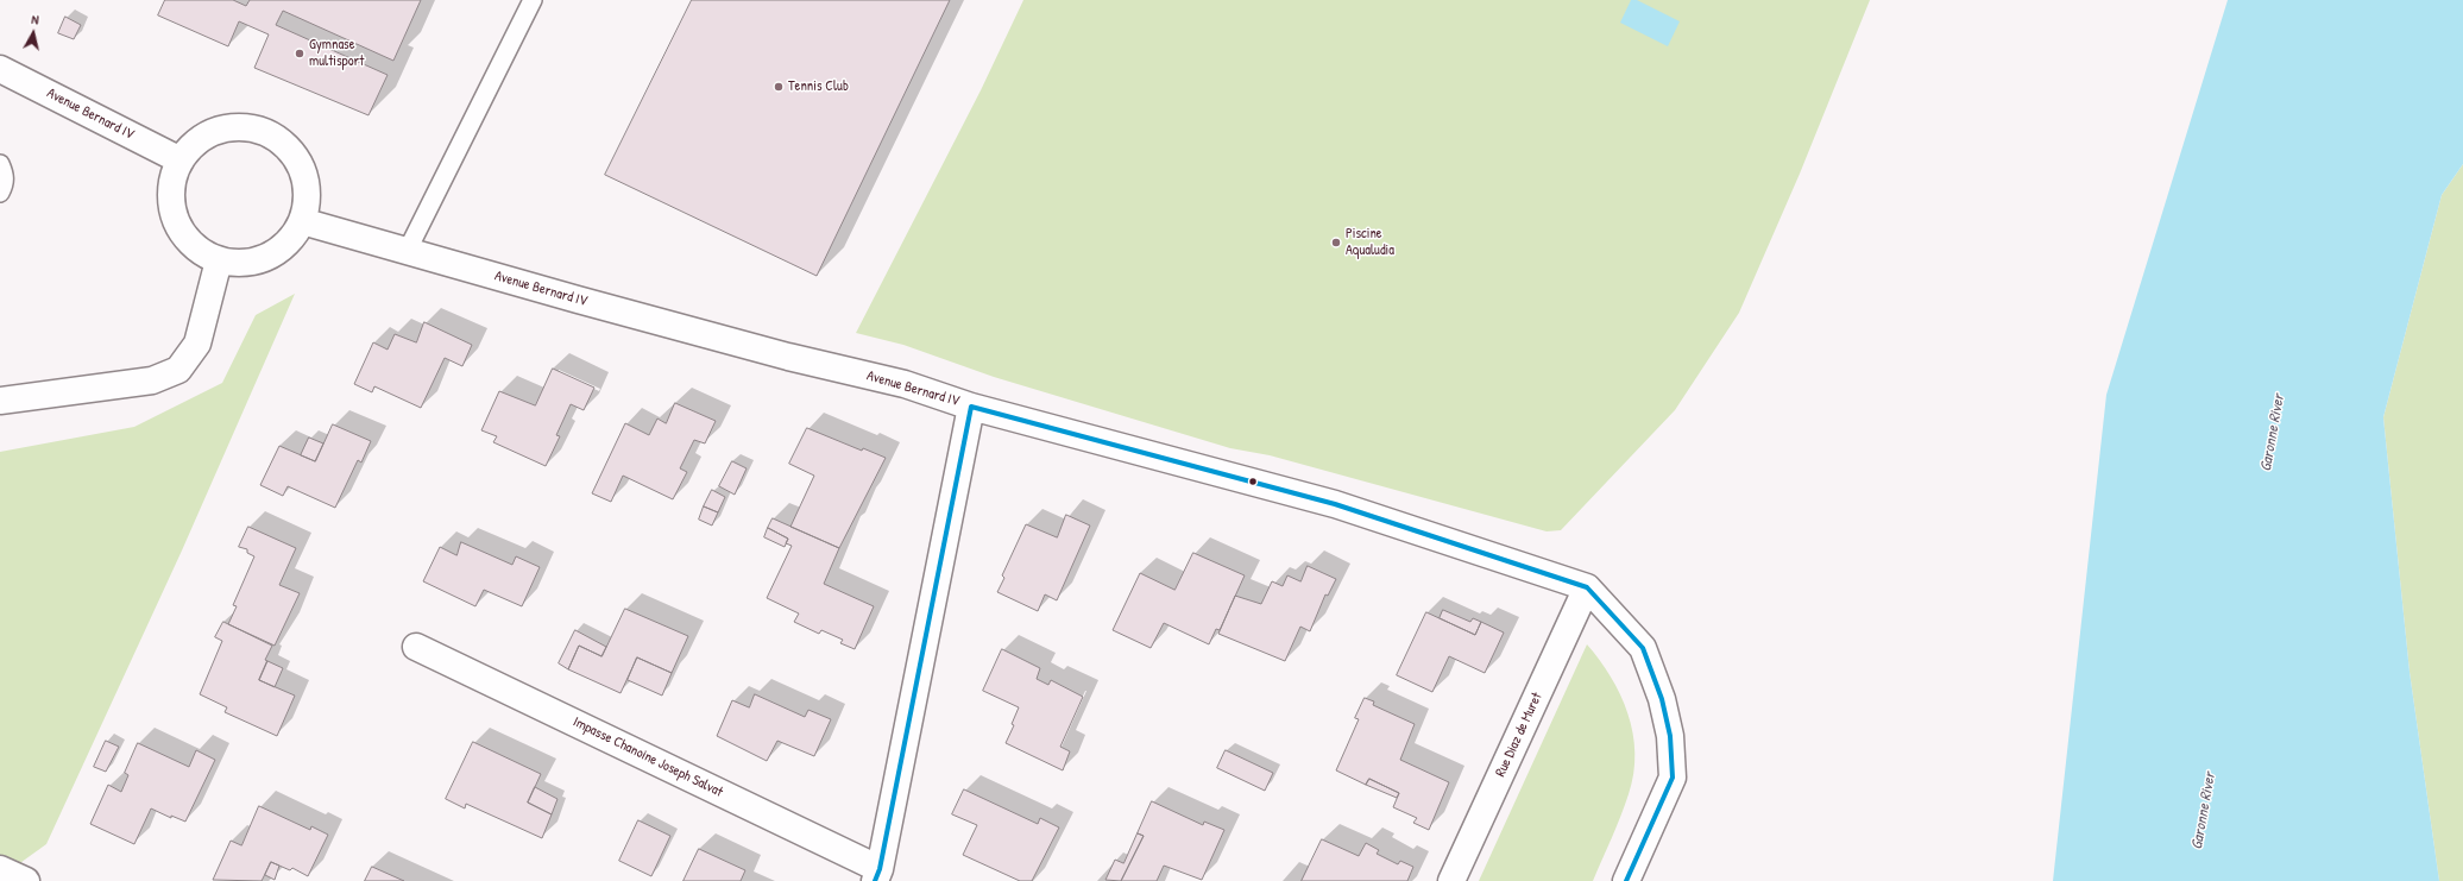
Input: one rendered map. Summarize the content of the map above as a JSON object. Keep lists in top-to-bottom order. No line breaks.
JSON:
{"streets":{"street":["Avenue Bernard IV","Rue Diaz de Muret","Impasse Chanoine Joseph Salvat"]},"crossings":[["Avenue Bernard IV","Rue Diaz de Muret"]],"water":["Garonne River"],"places":["Gymnase multisport","Tennis Club","Piscine Aqualudia"],"north":"top"}
